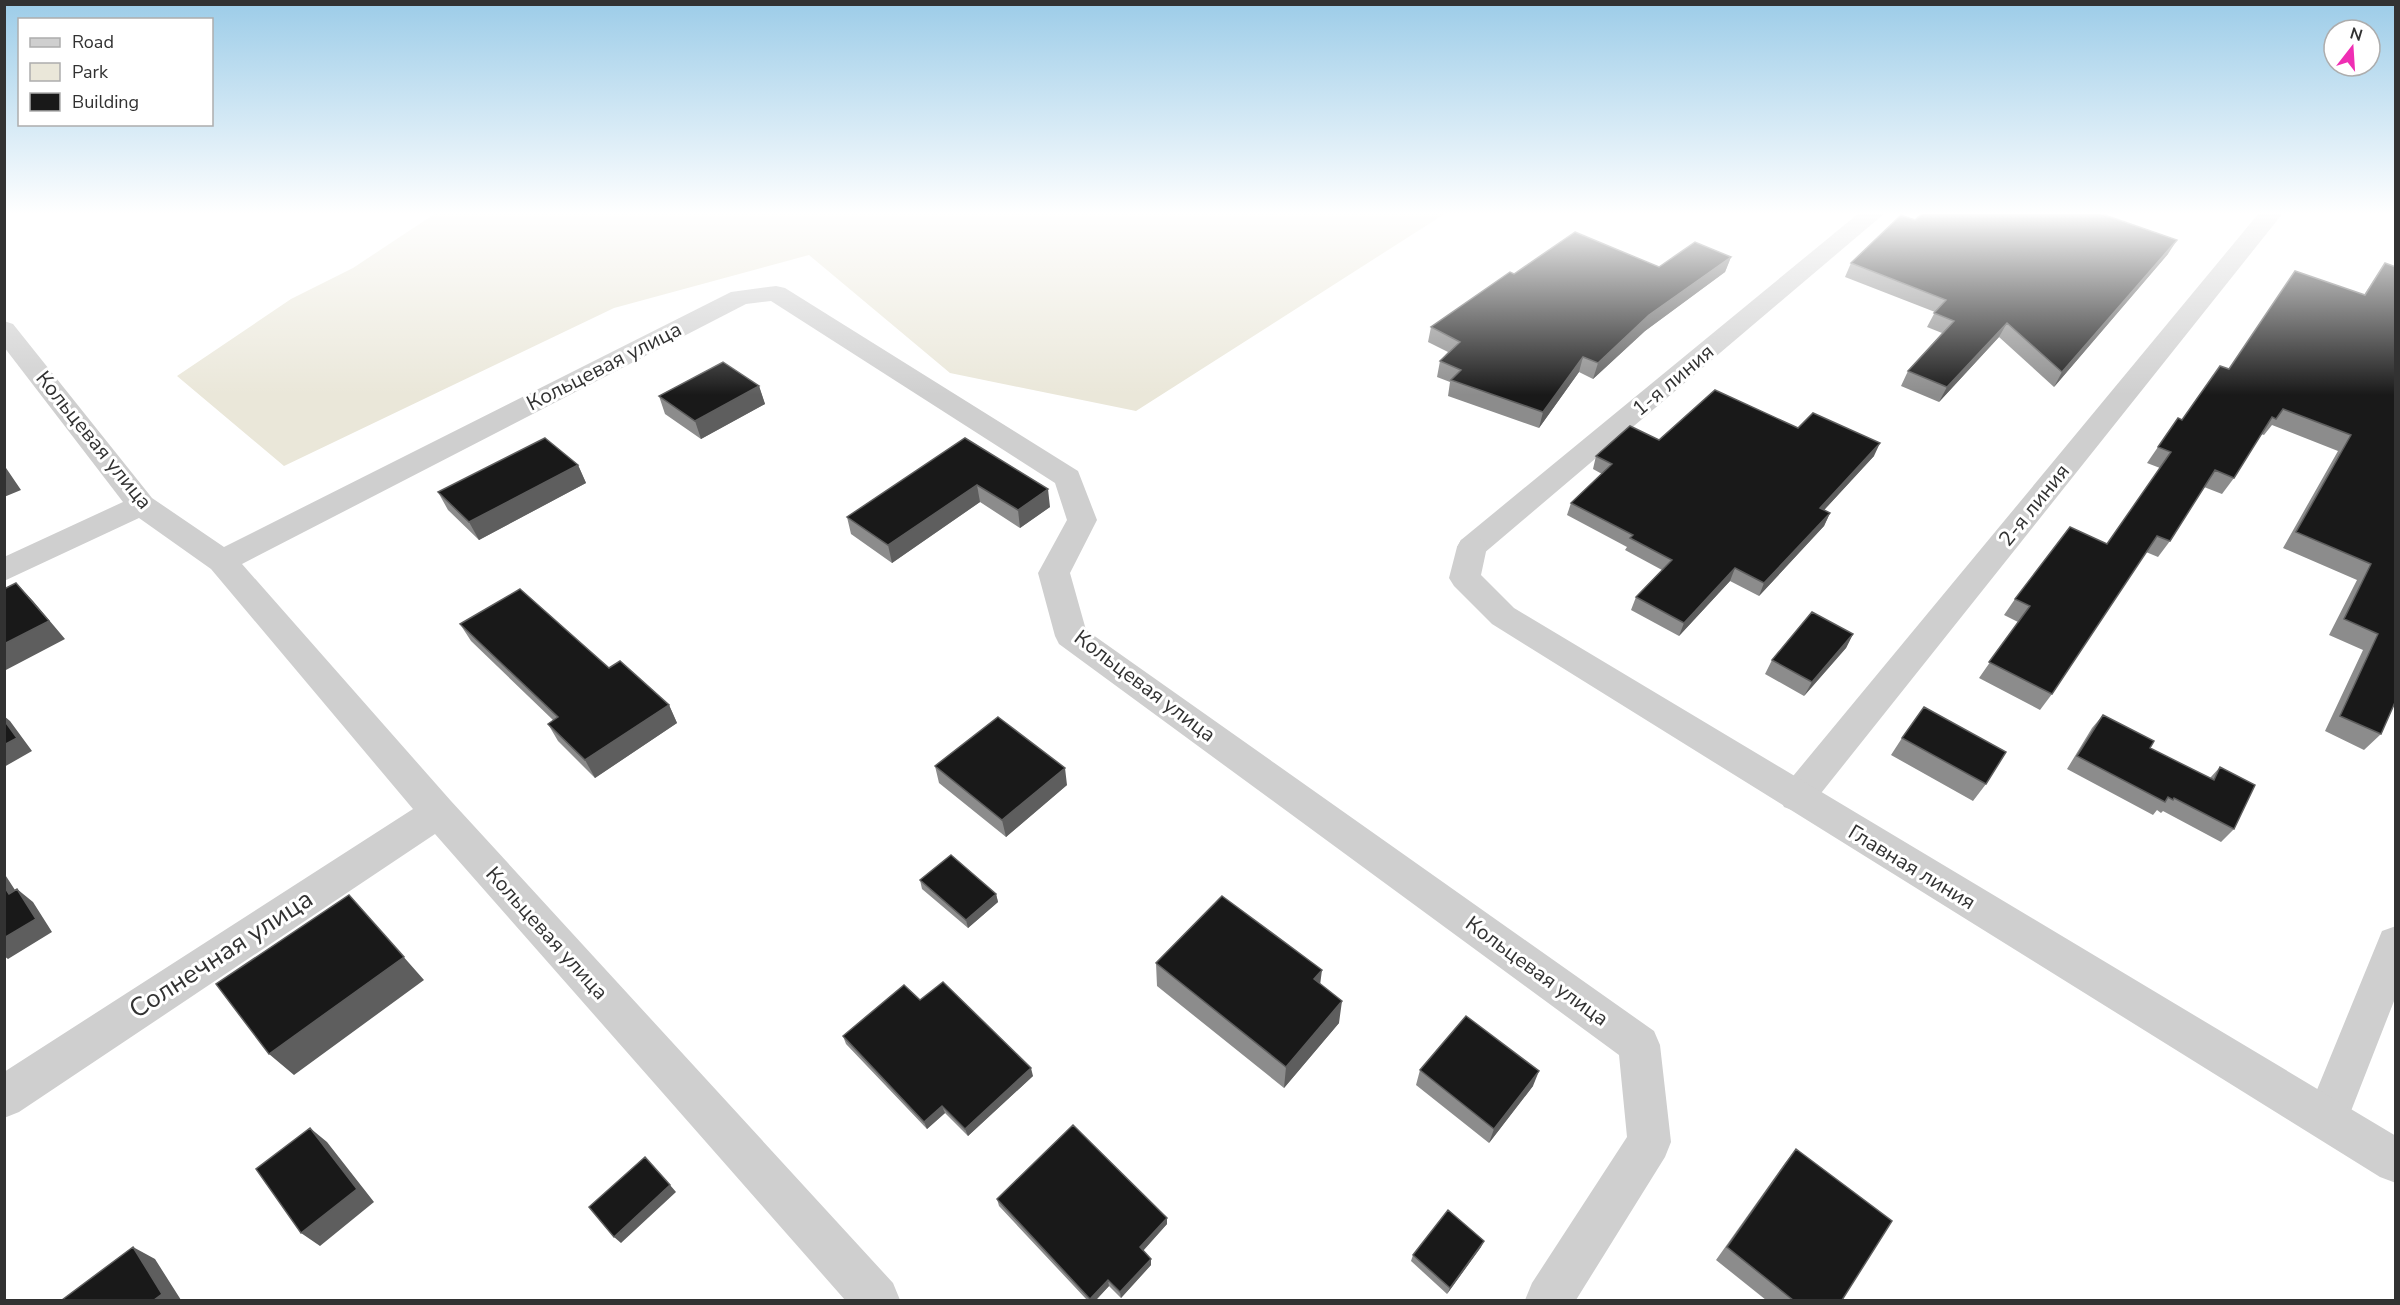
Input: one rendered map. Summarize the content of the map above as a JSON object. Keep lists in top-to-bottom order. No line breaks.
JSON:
{"streets":{"street":["Кольцевая улица","1-я линия","2-я линия","Главная линия","Солнечная улица"]},"crossings":[["Кольцевая улица","Солнечная улица"],["1-я линия","Главная линия"],["2-я линия","Главная линия"]],"legend":["Road","Park","Building"],"north":"top"}
